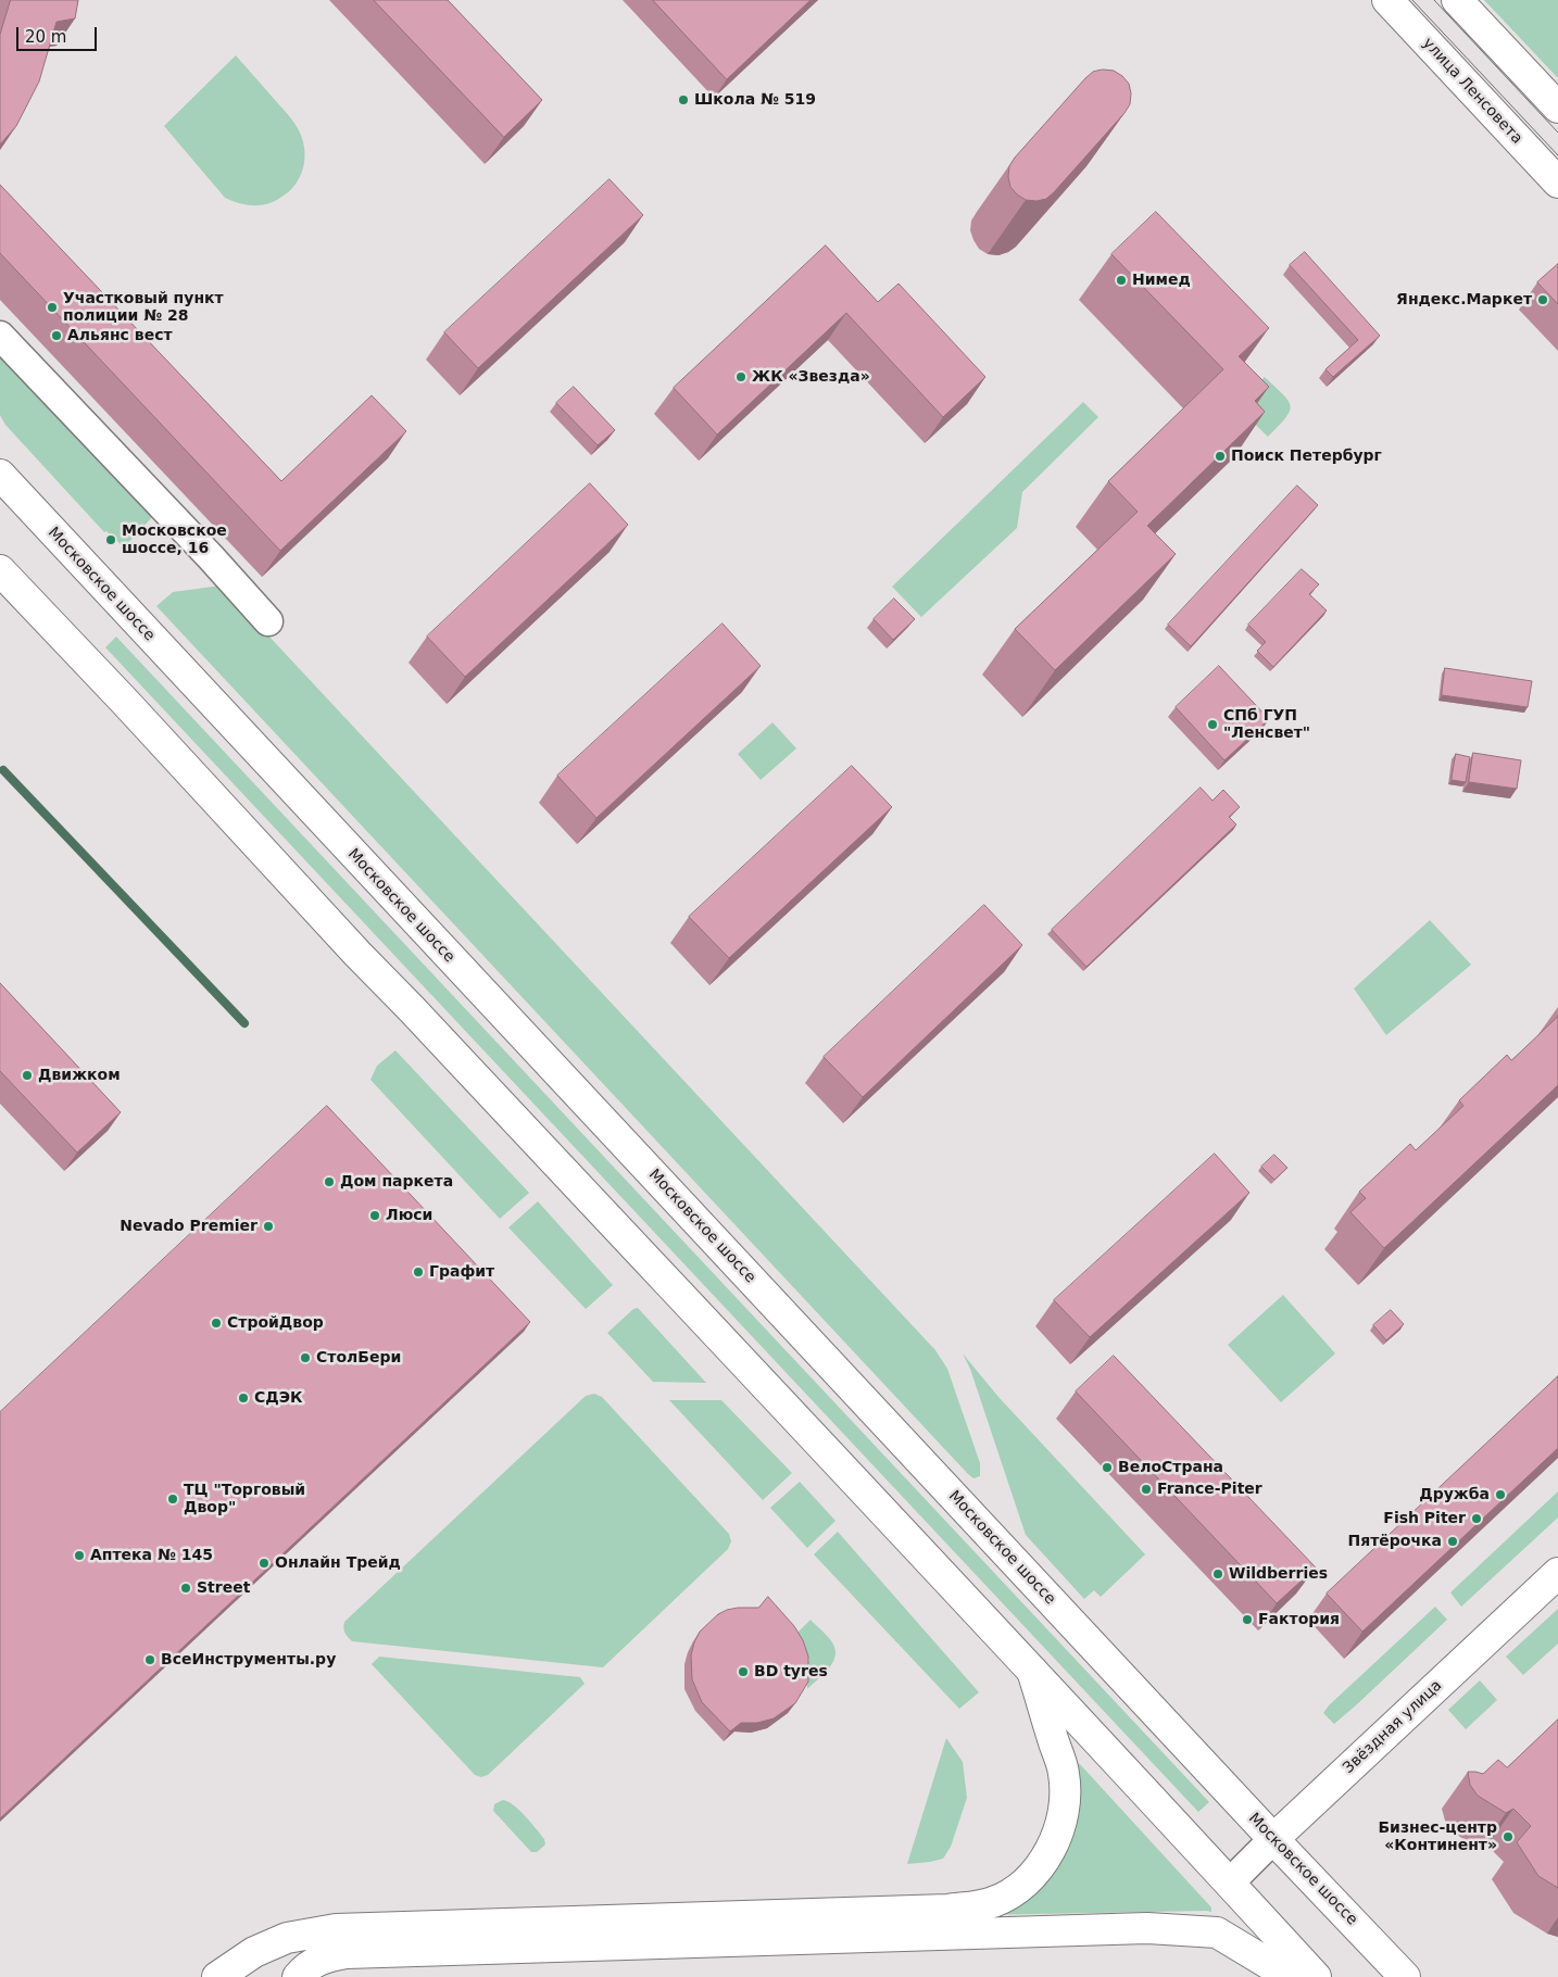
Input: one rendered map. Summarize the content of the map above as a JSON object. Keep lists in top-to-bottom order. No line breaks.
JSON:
{"streets":{"main road":["улица Ленсовета","Московское шоссе","Звёздная улица"]},"crossings":[["Московское шоссе","Звёздная улица"]],"places":["Школа № 519","Нимед","Яндекс.Маркет","Участковый пункт полиции № 28","Альянс вест","ЖК «Звезда»","Поиск Петербург","Московское шоссе, 16","СПб ГУП \"Ленсвет\"","Движком","Дом паркета","Люси","Nevado Premier","Графит","СтройДвор","СтолБери","СДЭК","ВелоСтрана","France-Piter","Дружба","ТЦ \"Торговый Двор\"","Fish Piter","Пятёрочка","Аптека № 145","Онлайн Трейд","Wildberries","Street","Fактория","ВсеИнструменты.ру","BD tyres","Бизнес-центр «Континент»"],"scale_bar":"20 m"}
